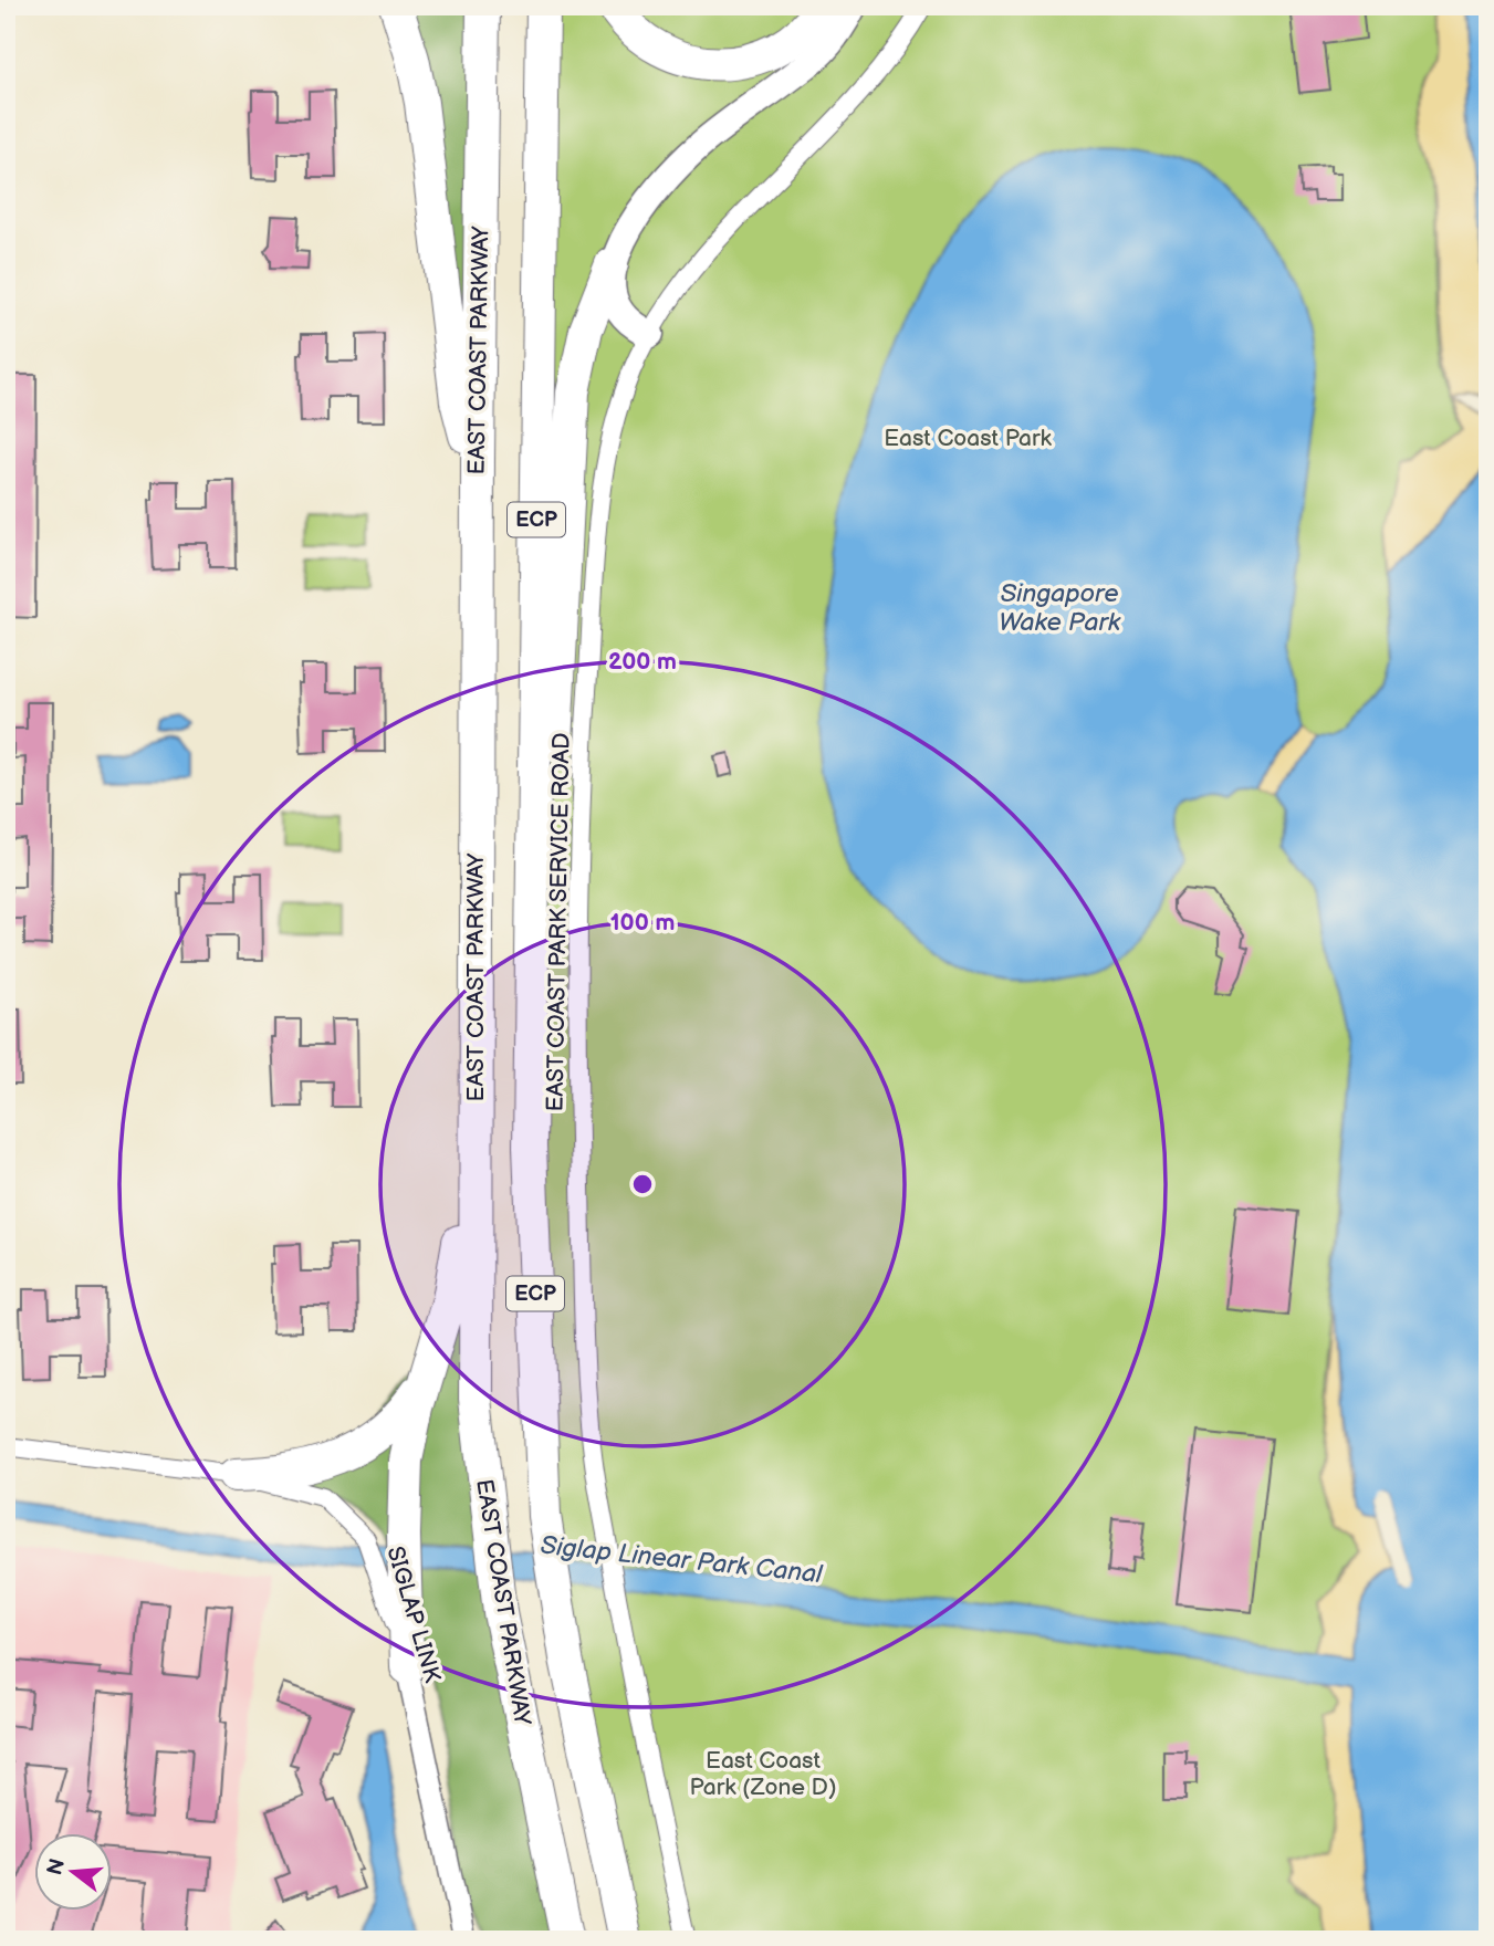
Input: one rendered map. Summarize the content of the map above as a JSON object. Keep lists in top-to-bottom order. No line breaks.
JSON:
{"streets":{"highway":["EAST COAST PARKWAY","ECP"],"street":["EAST COAST PARK SERVICE ROAD","SIGLAP LINK"]},"water":["Singapore Wake Park","Siglap Linear Park Canal"],"parks":["East Coast Park","East Coast Park (Zone D)"],"north":"left","rings":["200 m","100 m"]}
